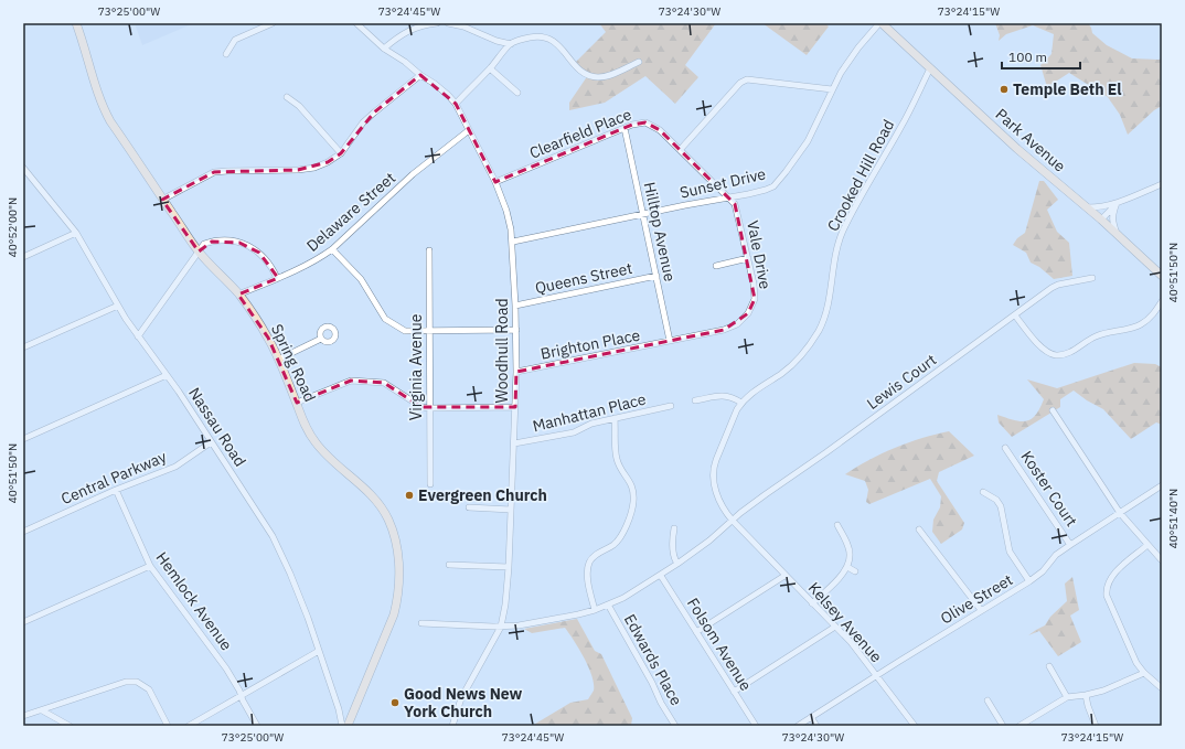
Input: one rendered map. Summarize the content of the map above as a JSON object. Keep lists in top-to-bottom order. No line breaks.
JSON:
{"streets":{"main road":["Park Avenue","Spring Road"],"street":["Clearfield Place","Crooked Hill Road","Sunset Drive","Delaware Street","Hilltop Avenue","Vale Drive","Queens Street","Brighton Place","Woodhull Road","Virginia Avenue","Lewis Court","Manhattan Place","Nassau Road","Central Parkway","Koster Court","Olive Street","Hemlock Avenue","Kelsey Avenue","Folsom Avenue","Edwards Place"]},"crossings":[["Clearfield Place","Sunset Drive"],["Clearfield Place","Hilltop Avenue"],["Clearfield Place","Vale Drive"],["Clearfield Place","Woodhull Road"],["Park Avenue","Crooked Hill Road"],["Park Avenue","Sunset Drive"],["Crooked Hill Road","Lewis Court"],["Crooked Hill Road","Kelsey Avenue"],["Sunset Drive","Hilltop Avenue"],["Sunset Drive","Vale Drive"],["Sunset Drive","Woodhull Road"],["Delaware Street","Woodhull Road"],["Delaware Street","Spring Road"],["Hilltop Avenue","Vale Drive"],["Hilltop Avenue","Queens Street"],["Hilltop Avenue","Brighton Place"],["Vale Drive","Brighton Place"],["Queens Street","Woodhull Road"],["Brighton Place","Woodhull Road"],["Woodhull Road","Manhattan Place"],["Lewis Court","Kelsey Avenue"],["Nassau Road","Central Parkway"],["Central Parkway","Hemlock Avenue"],["Koster Court","Olive Street"],["Olive Street","Kelsey Avenue"]],"places":["Temple Beth El","Evergreen Church","Good News New York Church"],"scale_bar":"100 m","coordinates":["73°25'00\"W","73°24'45\"W","73°24'30\"W","73°24'15\"W","40°52'00\"N","40°51'50\"N","40°51'40\"N"]}
